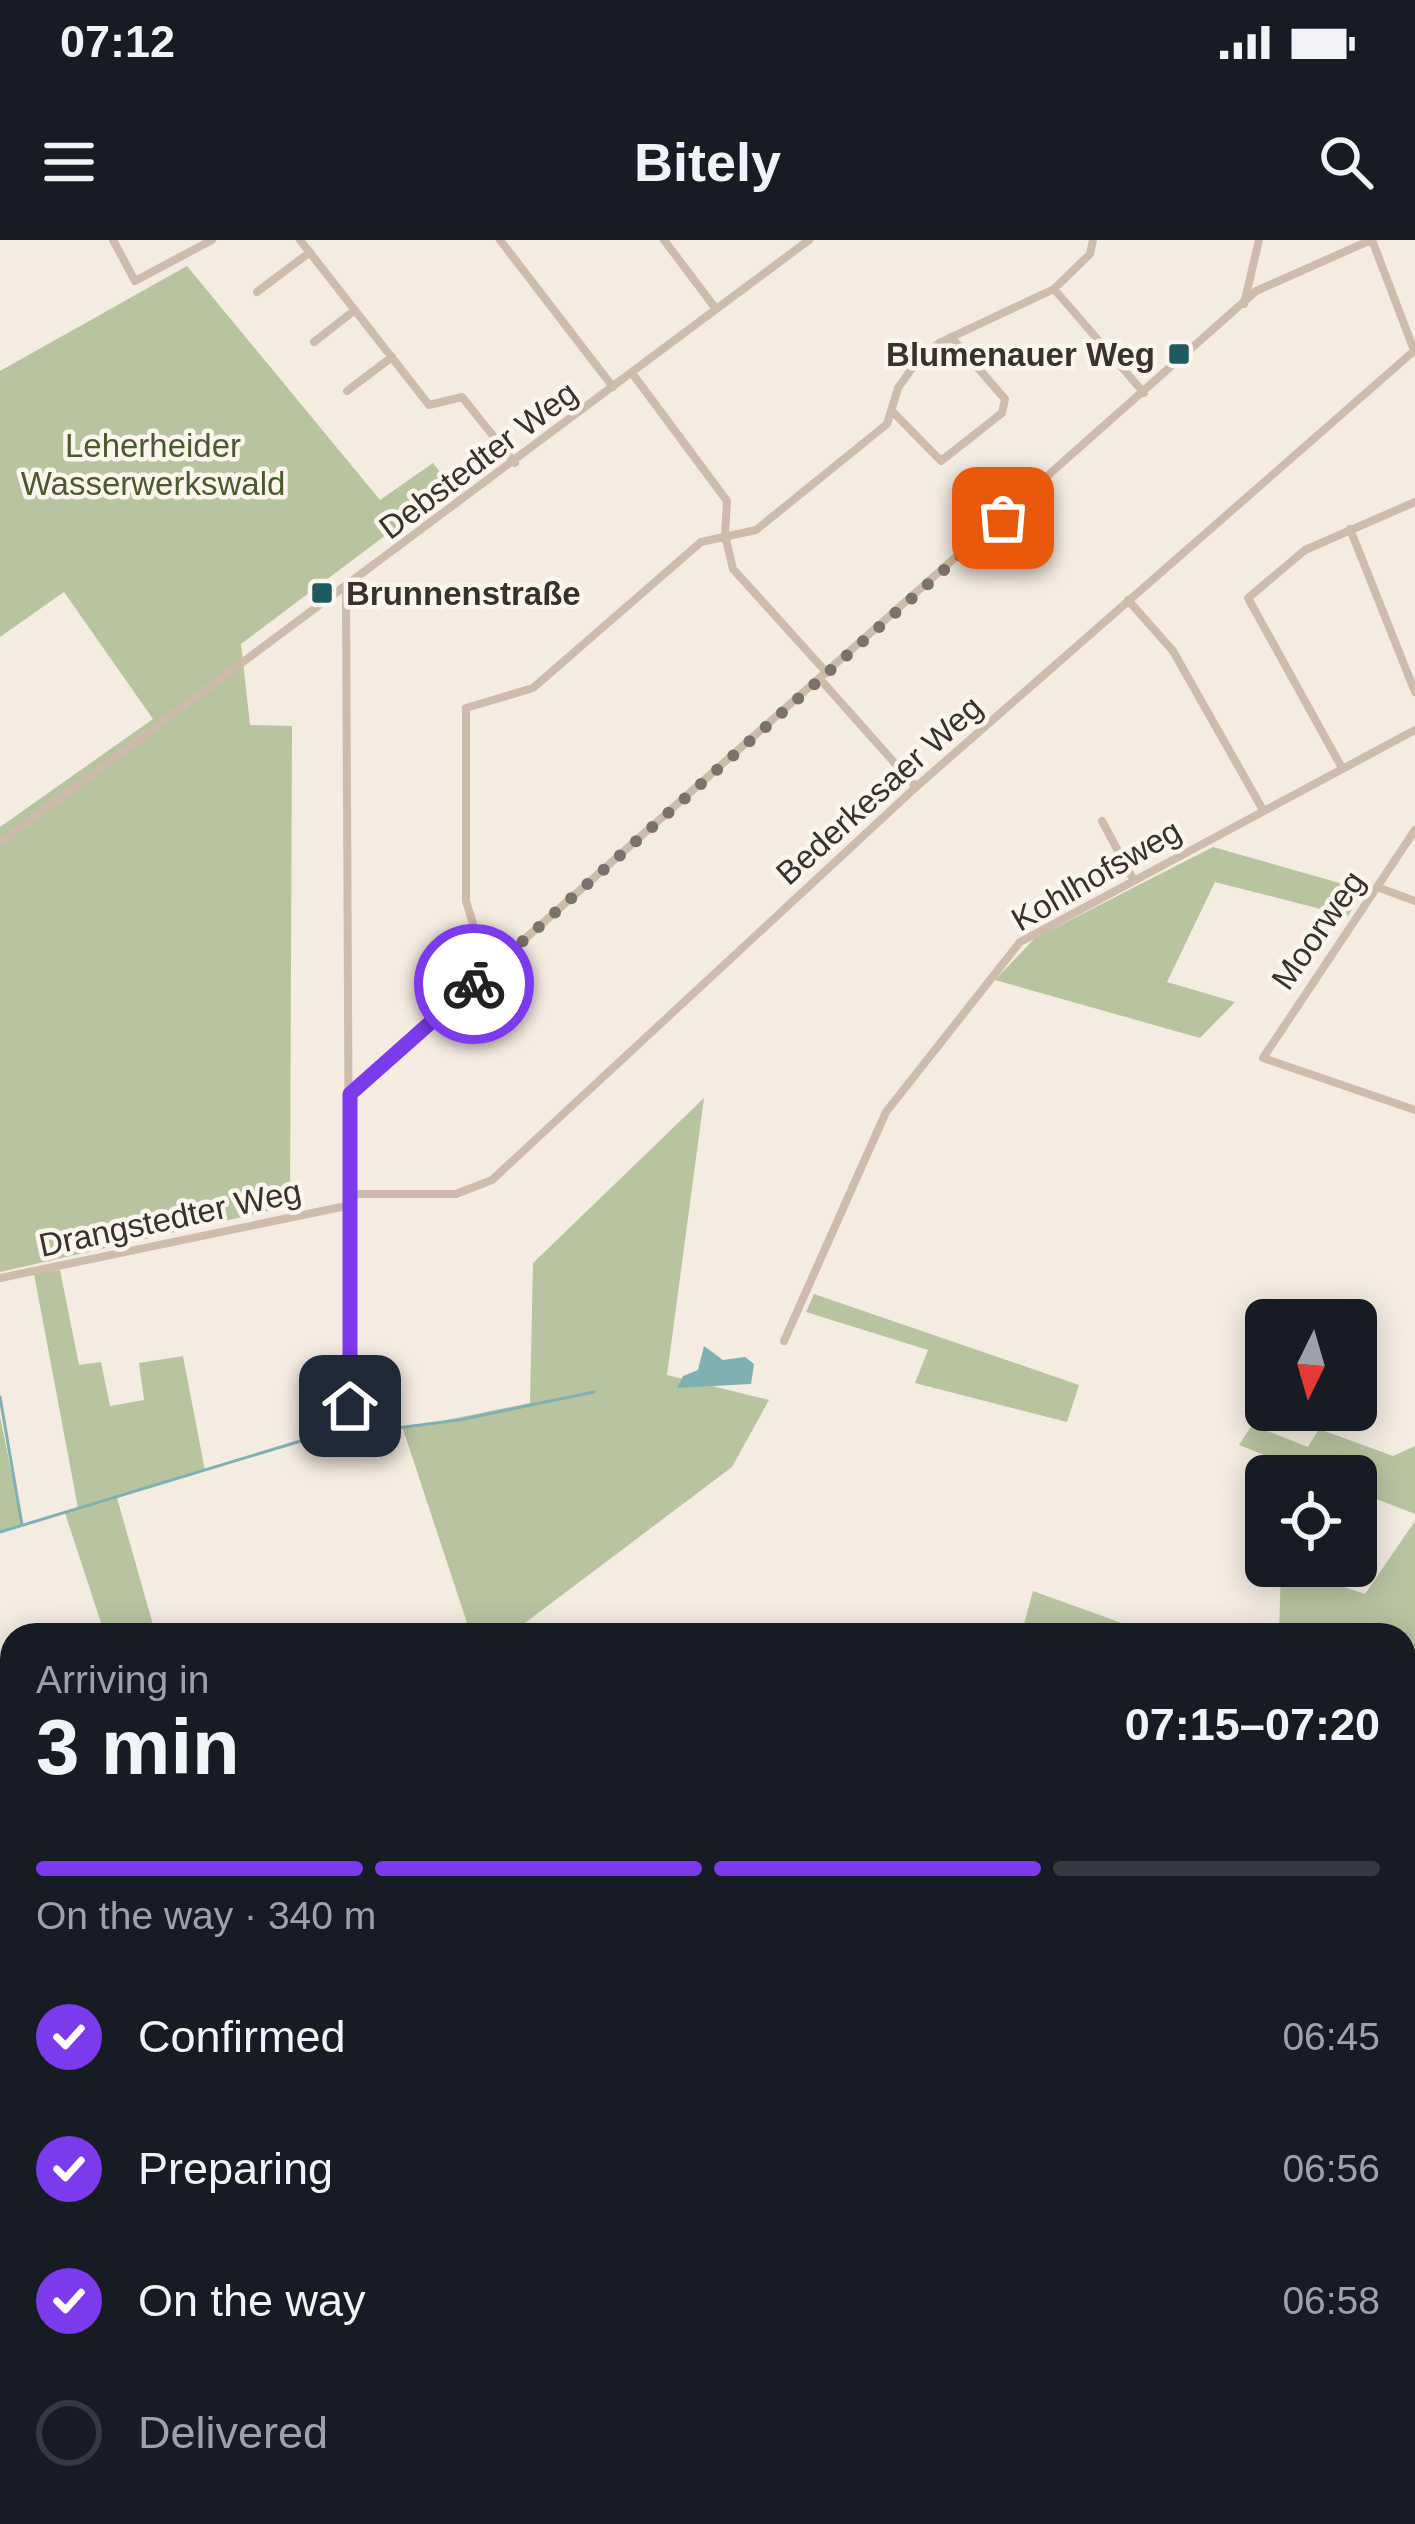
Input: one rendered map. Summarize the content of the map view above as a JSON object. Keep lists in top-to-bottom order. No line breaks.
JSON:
{"streets":{"street":["Debstedter Weg","Bederkesaer Weg","Kohlhofsweg","Moorweg","Drangstedter Weg"]},"crossings":[["Bederkesaer Weg","Drangstedter Weg"]],"parks":["Leherheider Wasserwerkswald"],"places":{"transit":["Blumenauer Weg","Brunnenstraße"]},"north":"bottom","page":{"status":"07:12","header":"Bitely","heading":["3 min","Arriving in","07:15–07:20"],"bar":"On the way · 340 m","list":[["Confirmed","06:45"],["Preparing","06:56"],["On the way","06:58"],"Delivered"]}}
